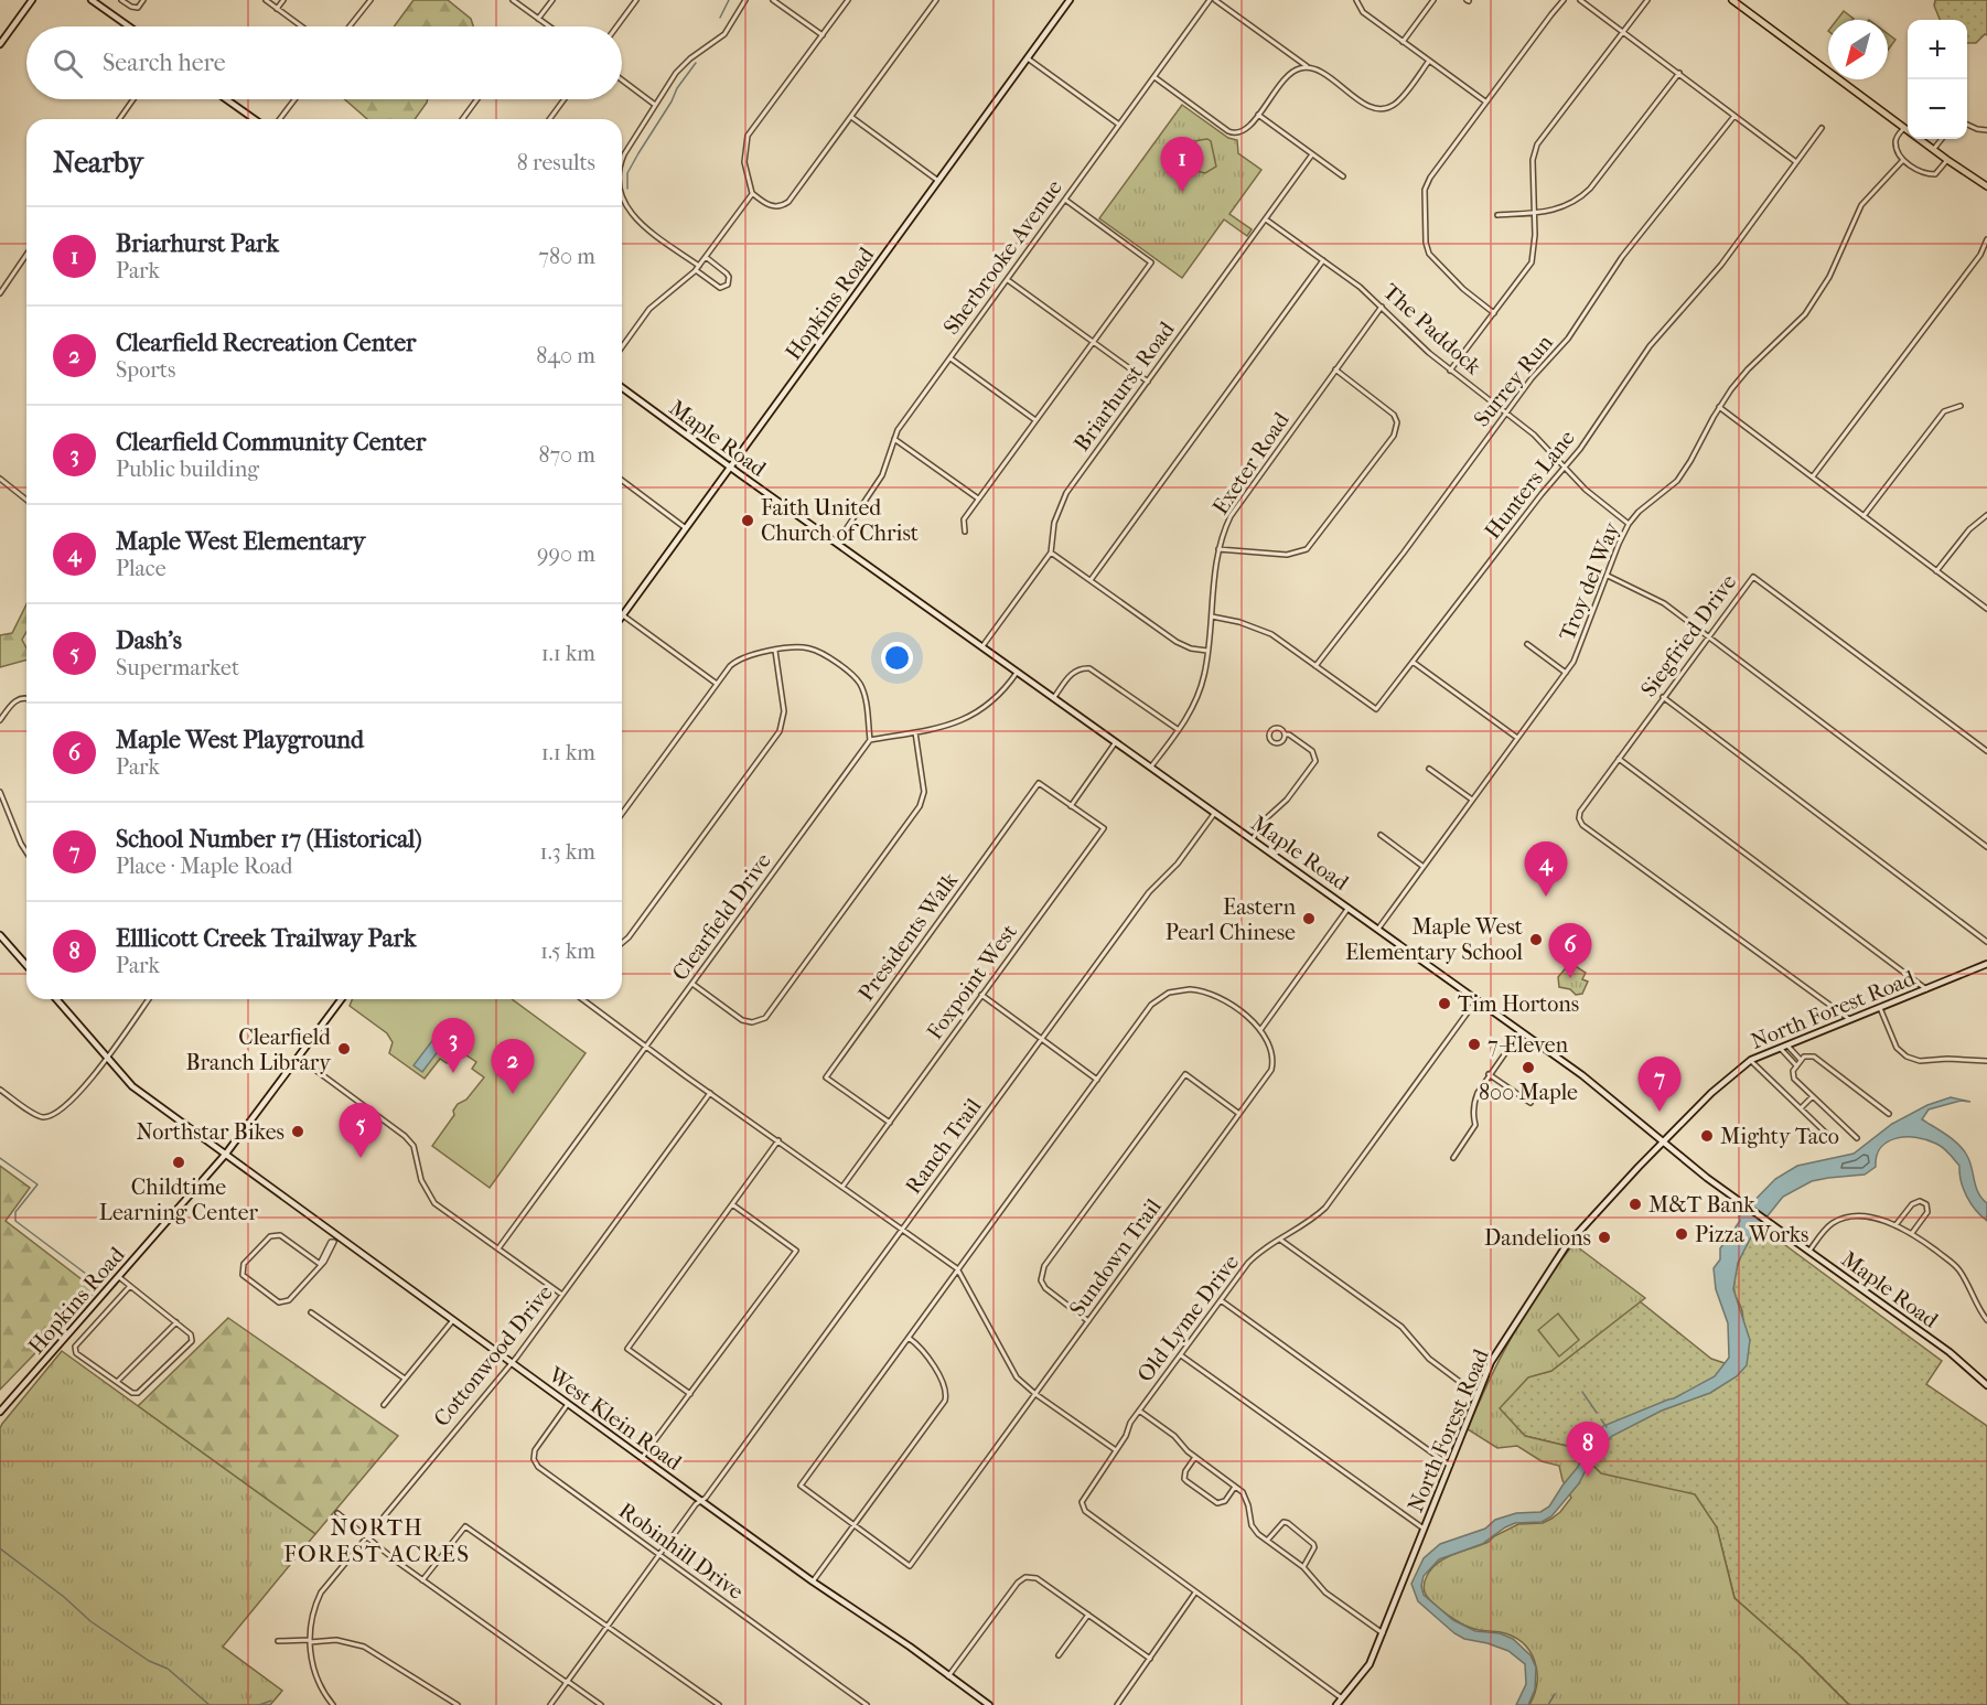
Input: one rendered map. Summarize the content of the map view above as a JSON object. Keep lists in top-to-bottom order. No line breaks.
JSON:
{"streets":{"street":["Sherbrooke Avenue","Hopkins Road","The Paddock","Surrey Run","Briarhurst Road","Maple Road","Exeter Road","Hunters Lane","Troy del Way","Siegfried Drive","Clearfield Drive","Presidents Walk","Foxpoint West","North Forest Road","Ranch Trail","Sundown Trail","Old Lyme Drive","Cottonwood Drive","West Klein Road","Robinhill Drive"]},"crossings":[["Sherbrooke Avenue","Maple Road"],["Hopkins Road","Maple Road"],["Hopkins Road","West Klein Road"],["The Paddock","Surrey Run"],["The Paddock","Briarhurst Road"],["The Paddock","Exeter Road"],["The Paddock","Hunters Lane"],["The Paddock","Troy del Way"],["Surrey Run","Hunters Lane"],["Briarhurst Road","Maple Road"],["Maple Road","Exeter Road"],["Maple Road","Troy del Way"],["Maple Road","North Forest Road"],["Maple Road","Ranch Trail"],["Maple Road","Old Lyme Drive"],["Exeter Road","Hunters Lane"],["Siegfried Drive","North Forest Road"],["Presidents Walk","Foxpoint West"],["Ranch Trail","West Klein Road"],["Ranch Trail","Robinhill Drive"],["Cottonwood Drive","West Klein Road"],["West Klein Road","Robinhill Drive"]],"districts":["NORTH FOREST ACRES"],"places":["Faith United Church of Christ","Eastern Pearl Chinese","Maple West Elementary School","Tim Hortons","7-Eleven","Clearfield Branch Library","800 Maple","Northstar Bikes","Mighty Taco","Childtime Learning Center","M&T Bank","Pizza Works","Dandelions"],"north":"bottom left","page":{"map_buttons":["+","−"],"search":"Search here","heading":["Nearby","8 results"],"pins":["1","4","6","3","2","7","5","8"],"list":[{"mark":"1","name":"Briarhurst Park","note":"Park","value":"780 m"},{"mark":"2","name":"Clearfield Recreation Center","note":"Sports","value":"840 m"},{"mark":"3","name":"Clearfield Community Center","note":"Public building","value":"870 m"},{"mark":"4","name":"Maple West Elementary","note":"Place","value":"990 m"},{"mark":"5","name":"Dash's","note":"Supermarket","value":"1.1 km"},{"mark":"6","name":"Maple West Playground","note":"Park","value":"1.1 km"},{"mark":"7","name":"School Number 17 (Historical)","note":"Place · Maple Road","value":"1.3 km"},{"mark":"8","name":"Elllicott Creek Trailway Park","note":"Park","value":"1.5 km"}]}}
